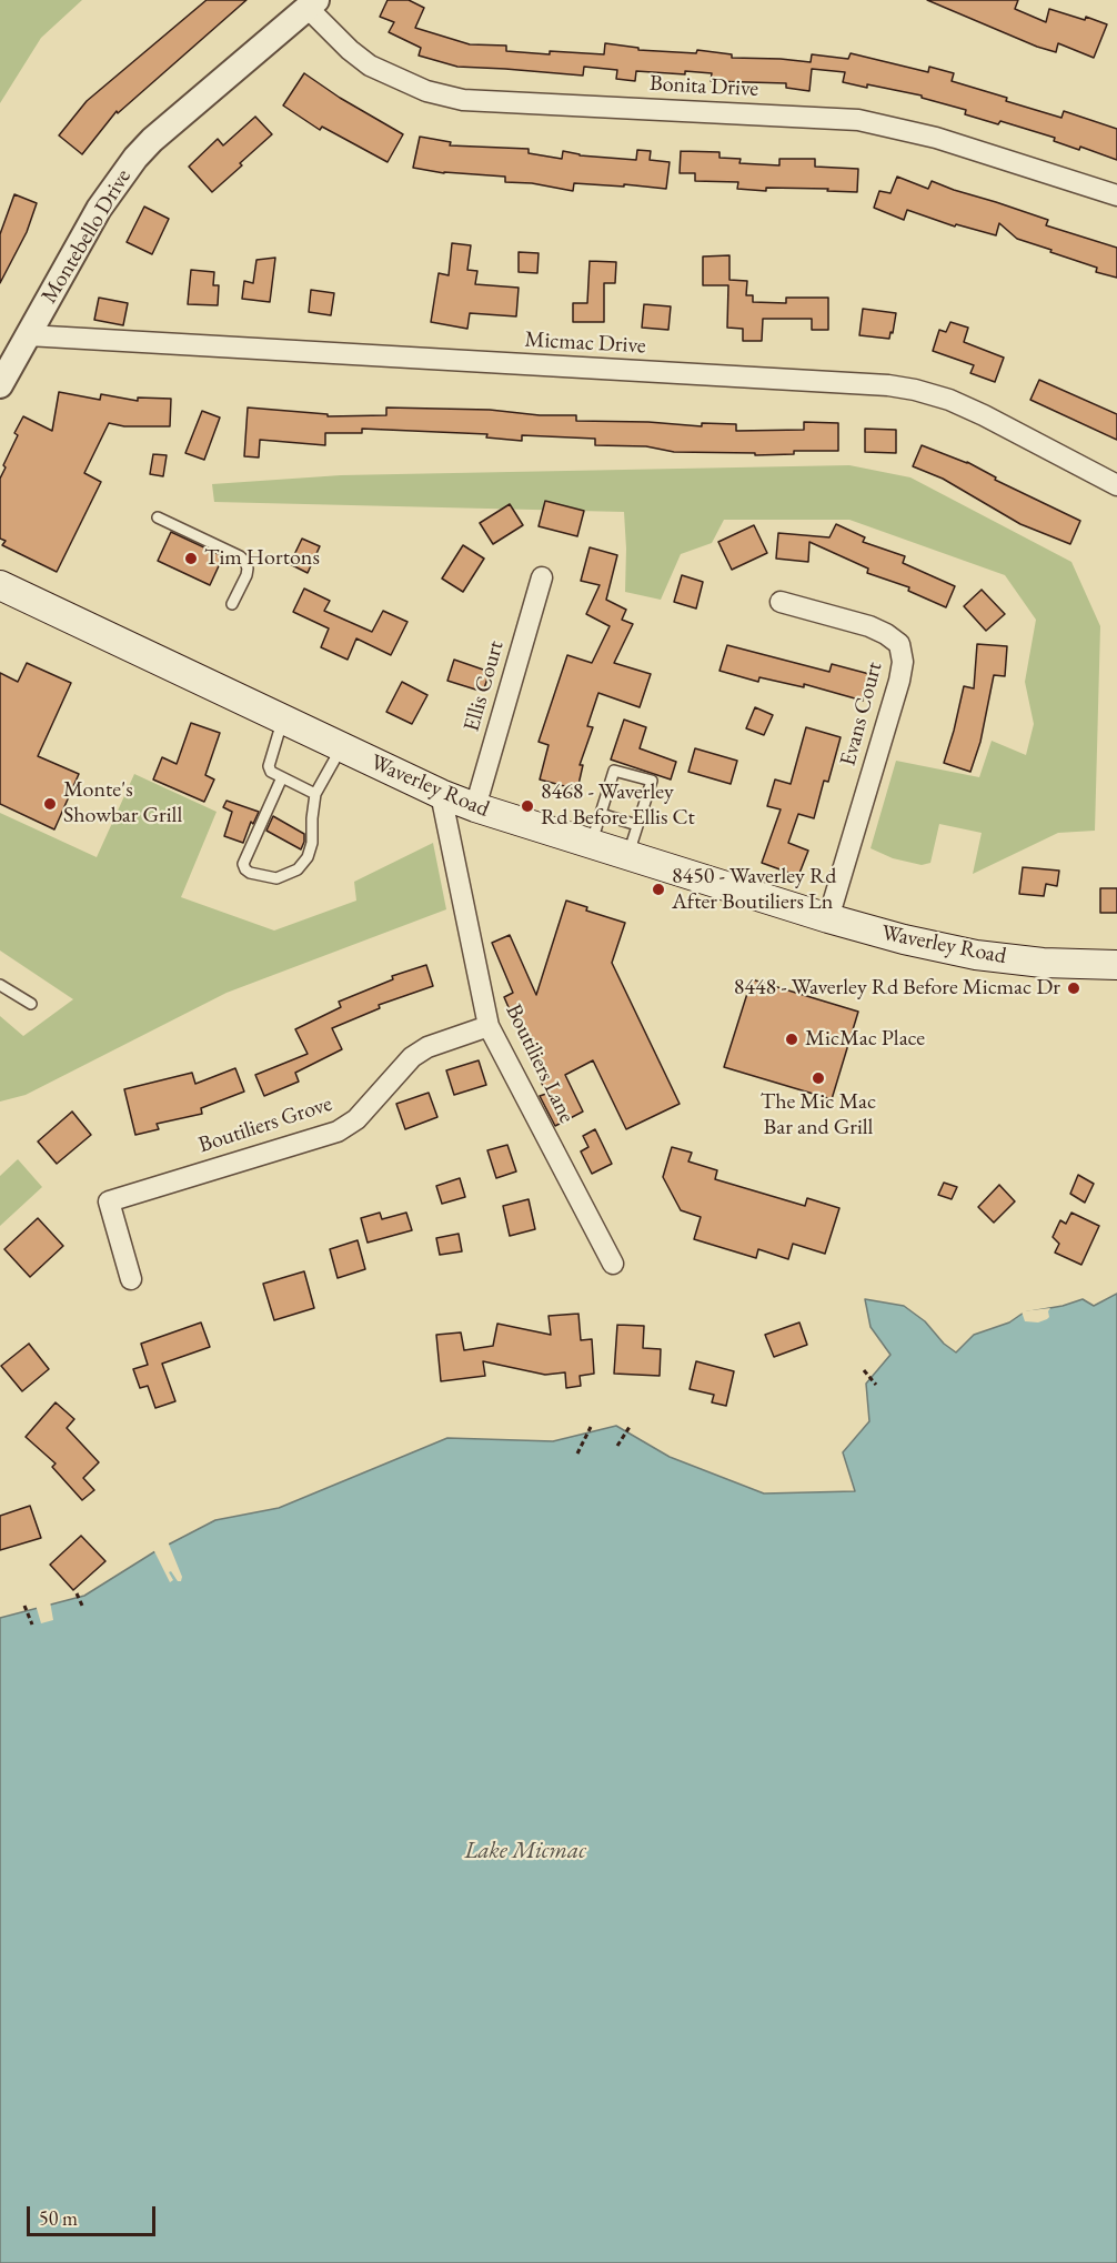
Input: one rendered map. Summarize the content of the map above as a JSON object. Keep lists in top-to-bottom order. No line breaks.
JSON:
{"streets":{"main road":["Waverley Road"],"street":["Bonita Drive","Montebello Drive","Micmac Drive","Ellis Court","Evans Court","Boutiliers Lane","Boutiliers Grove"]},"crossings":[["Bonita Drive","Montebello Drive"],["Montebello Drive","Micmac Drive"],["Ellis Court","Waverley Road"],["Evans Court","Waverley Road"],["Waverley Road","Boutiliers Lane"],["Boutiliers Lane","Boutiliers Grove"]],"water":["Lake Micmac"],"places":["Tim Hortons","Monte's Showbar Grill","8468 - Waverley Rd Before Ellis Ct","8450 - Waverley Rd After Boutiliers Ln","8448 - Waverley Rd Before Micmac Dr","MicMac Place","The Mic Mac Bar and Grill"],"scale_bar":"50 m"}
